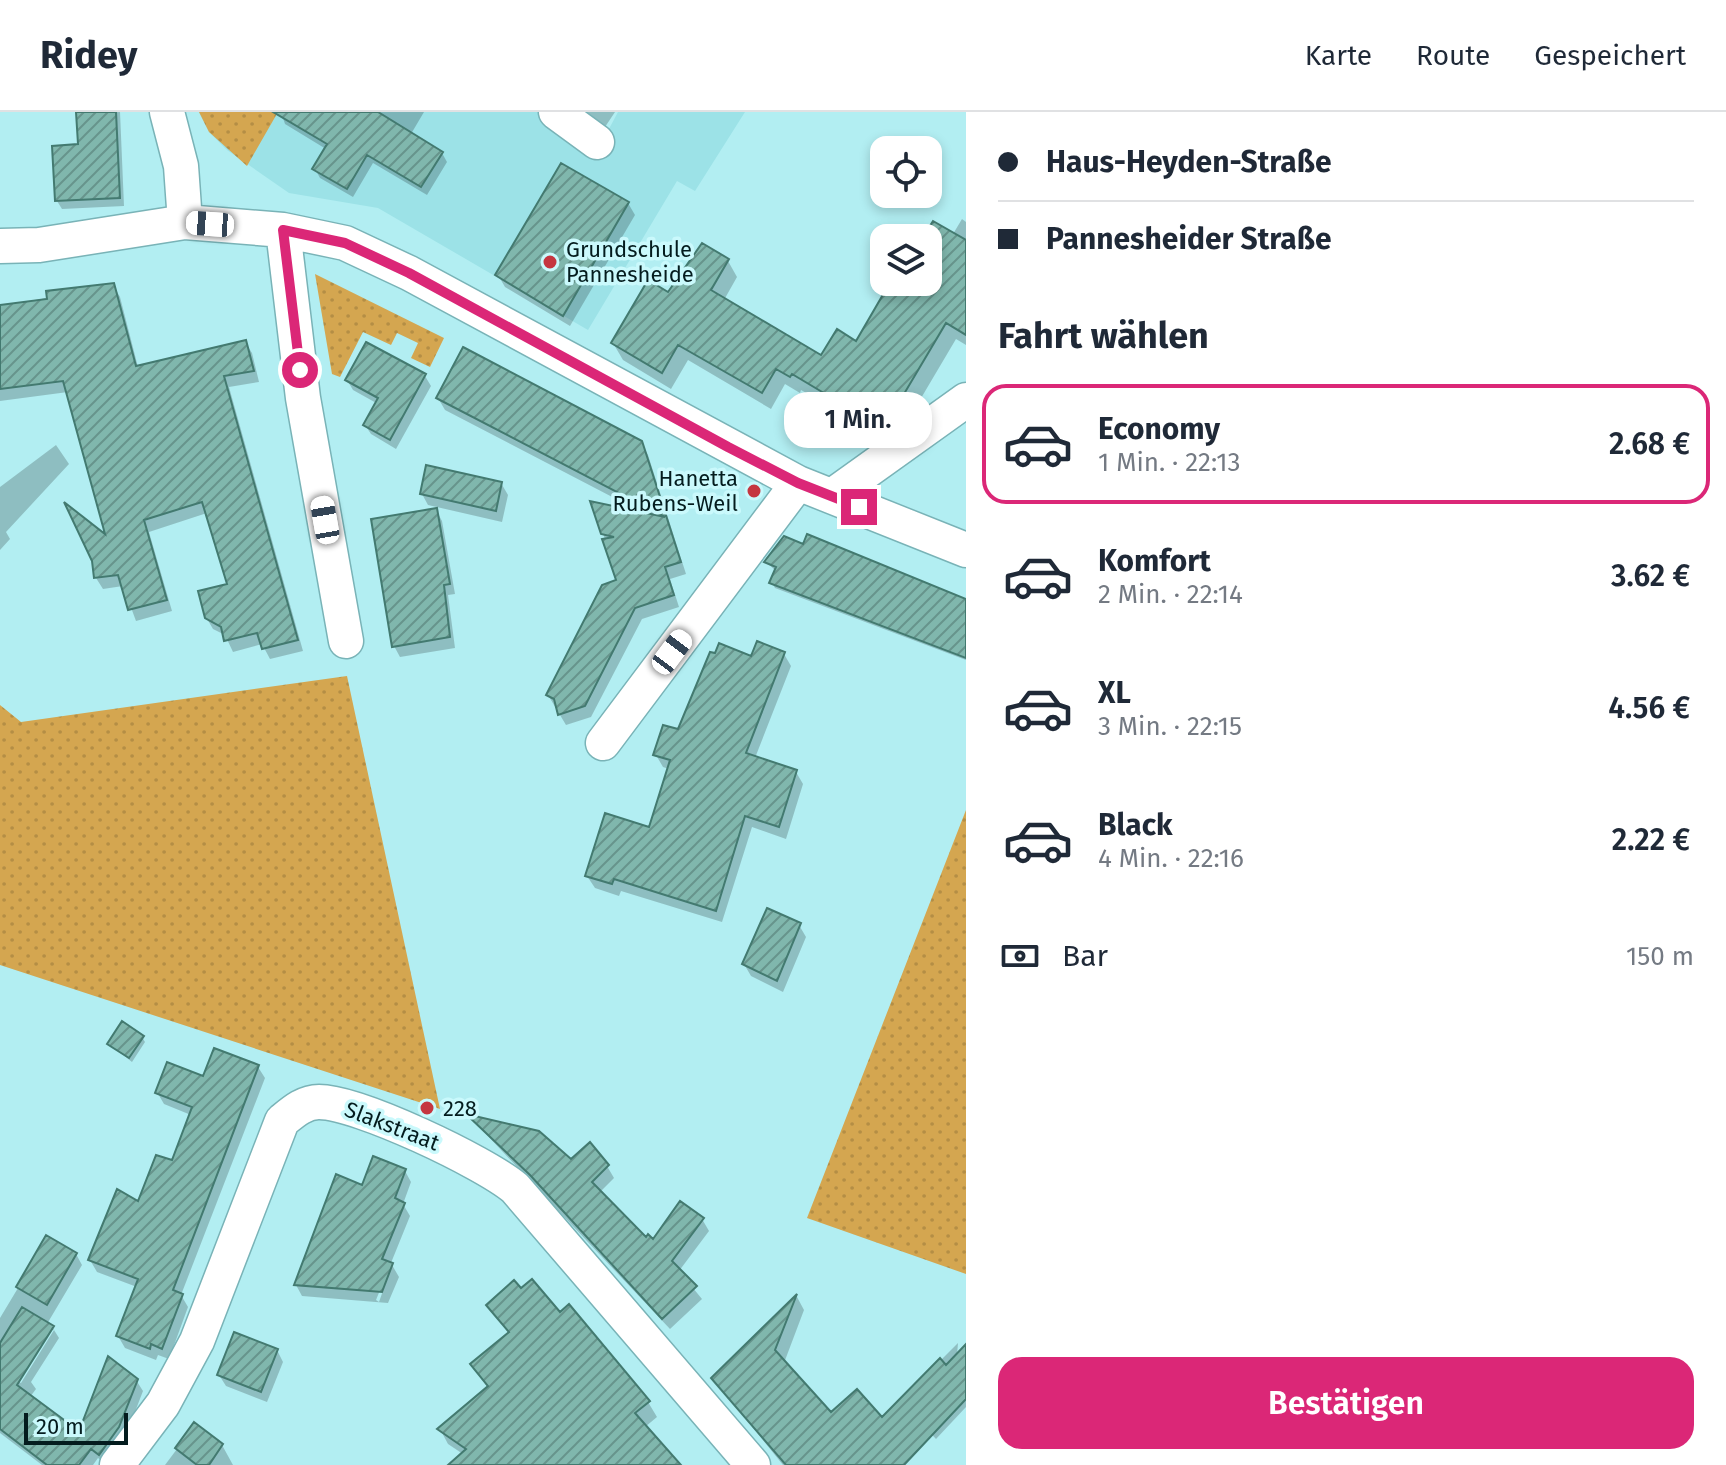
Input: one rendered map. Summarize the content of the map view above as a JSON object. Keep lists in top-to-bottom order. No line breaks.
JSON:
{"streets":{"street":["Slakstraat"]},"places":["Grundschule Pannesheide","Hanetta Rubens-Weil","228"],"scale_bar":"20 m","page":{"header":"Ridey","nav":["Karte","Route","Gespeichert"],"banner":["Haus-Heyden-Straße","Pannesheider Straße"],"heading":"Fahrt wählen","list":[{"name":"Economy","note":"1 Min. · 22:13","value":"2.68 €"},{"name":"Komfort","note":"2 Min. · 22:14","value":"3.62 €"},{"name":"XL","note":"3 Min. · 22:15","value":"4.56 €"},{"name":"Black","note":"4 Min. · 22:16","value":"2.22 €"}],"bubble":"1 Min.","pay":["Bar","150 m"],"buttons":"Bestätigen","scale":"20 m"}}
